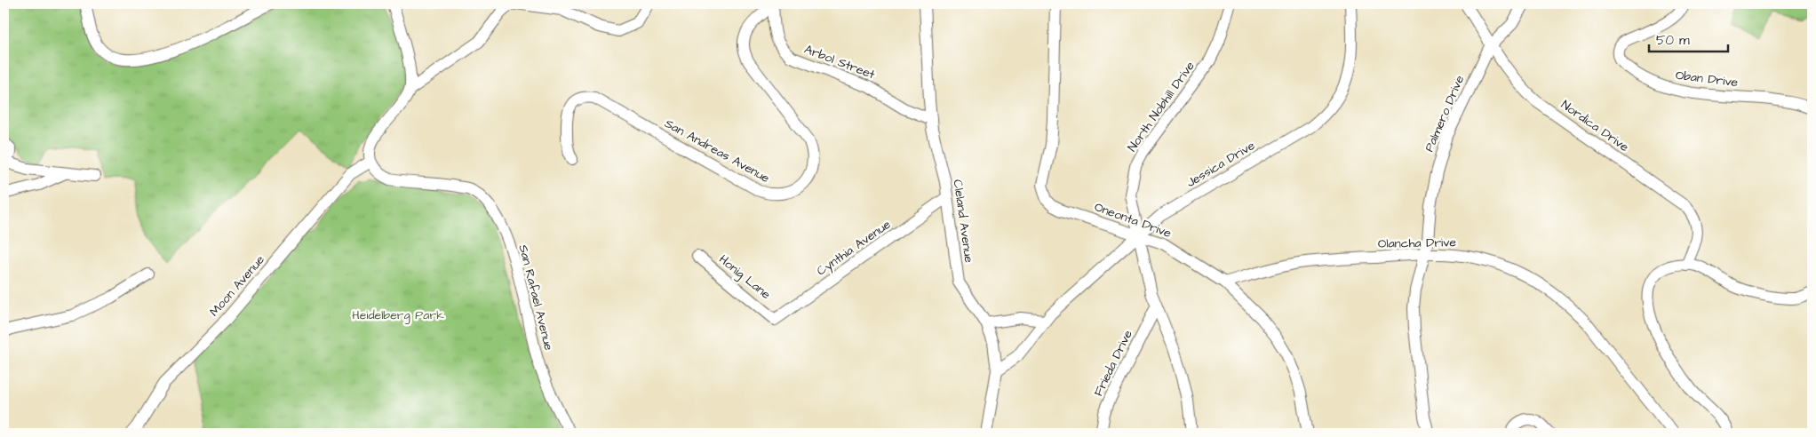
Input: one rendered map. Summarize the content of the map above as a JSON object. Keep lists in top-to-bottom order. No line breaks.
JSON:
{"streets":{"street":["Arbol Street","Oban Drive","North Nobhill Drive","Palmero Drive","Nordica Drive","San Andreas Avenue","Jessica Drive","Oneonta Drive","Cleland Avenue","Olancha Drive","Cynthia Avenue","Honig Lane","Moon Avenue","San Rafael Avenue","Frieda Drive"]},"crossings":[["Arbol Street","San Andreas Avenue"],["Arbol Street","Cleland Avenue"],["North Nobhill Drive","Jessica Drive"],["North Nobhill Drive","Oneonta Drive"],["North Nobhill Drive","Frieda Drive"],["Palmero Drive","Nordica Drive"],["Palmero Drive","Olancha Drive"],["Jessica Drive","Oneonta Drive"],["Jessica Drive","Cleland Avenue"],["Oneonta Drive","Olancha Drive"],["Cleland Avenue","Cynthia Avenue"],["Cynthia Avenue","Honig Lane"],["Moon Avenue","San Rafael Avenue"]],"parks":["Heidelberg Park"],"scale_bar":"50 m"}
